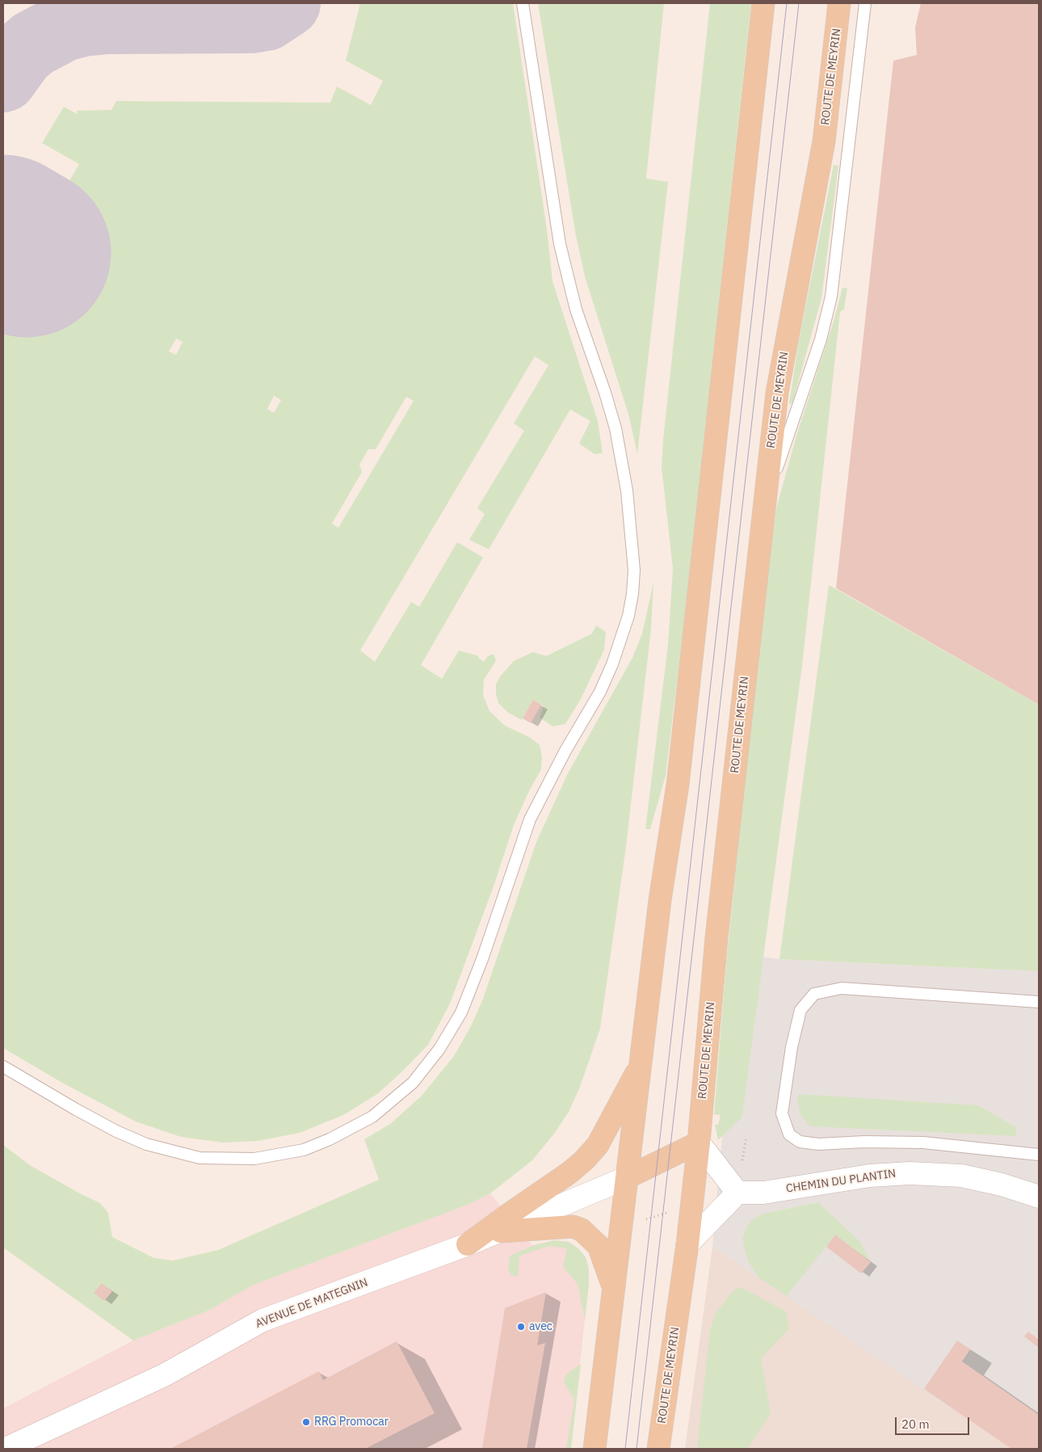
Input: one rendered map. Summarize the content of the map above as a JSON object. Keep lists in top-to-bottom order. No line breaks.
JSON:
{"streets":{"main road":["ROUTE DE MEYRIN","CHEMIN DU PLANTIN","AVENUE DE MATEGNIN"]},"places":["avec","RRG Promocar"],"scale_bar":"20 m"}
